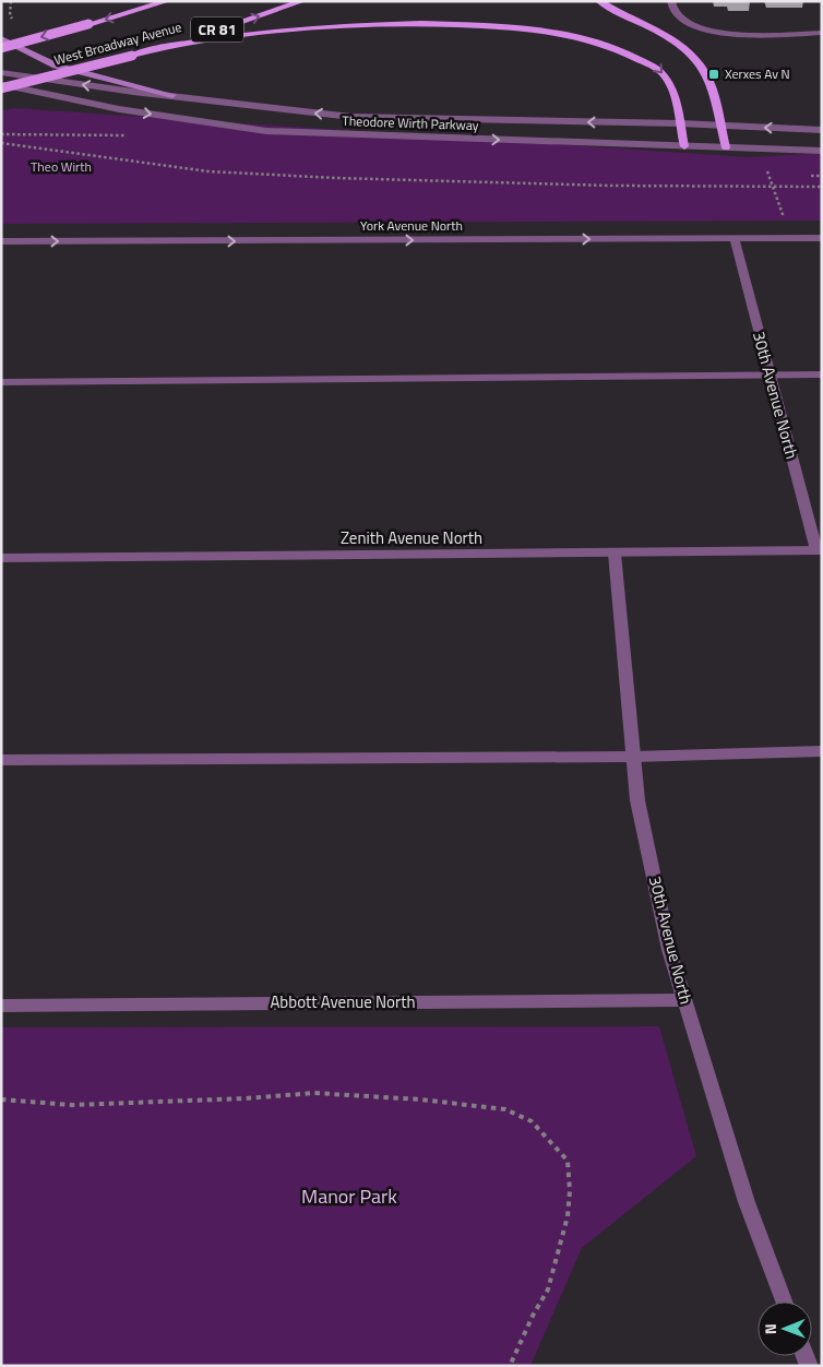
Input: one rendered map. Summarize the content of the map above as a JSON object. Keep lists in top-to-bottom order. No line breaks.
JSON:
{"streets":{"main road":["CR 81","West Broadway Avenue"],"street":["Theodore Wirth Parkway","York Avenue North","30th Avenue North","Zenith Avenue North","Abbott Avenue North"]},"crossings":[["West Broadway Avenue","Theodore Wirth Parkway"],["York Avenue North","30th Avenue North"],["30th Avenue North","Zenith Avenue North"],["30th Avenue North","Abbott Avenue North"]],"one_way":["York Avenue North"],"parks":["Theo Wirth","Manor Park"],"places":{"transit":["Xerxes Av N"]},"north":"left"}
